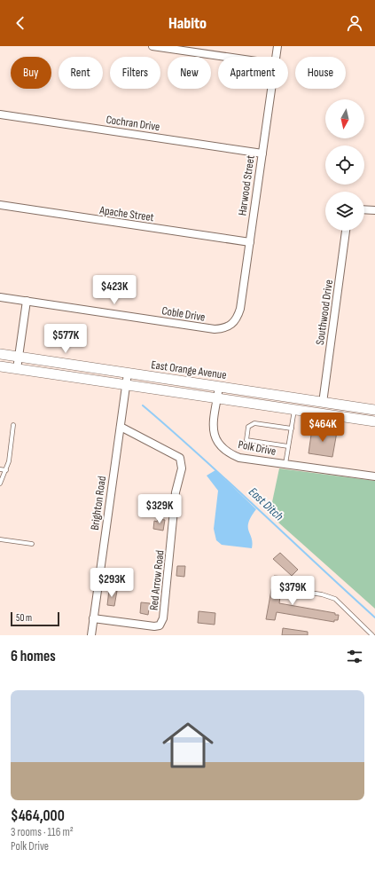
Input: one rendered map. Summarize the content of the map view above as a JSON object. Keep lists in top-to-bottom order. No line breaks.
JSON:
{"streets":{"street":["Cochran Drive","Harwood Street","Apache Street","Southwood Drive","Coble Drive","East Orange Avenue","Polk Drive","Brighton Road","Red Arrow Road"]},"crossings":[["Cochran Drive","Harwood Street"],["Harwood Street","Apache Street"],["Harwood Street","Coble Drive"],["Southwood Drive","East Orange Avenue"],["East Orange Avenue","Polk Drive"],["East Orange Avenue","Brighton Road"],["Brighton Road","Red Arrow Road"]],"water":["East Ditch"],"scale_bar":"50 m","north":"bottom","page":{"header":"Habito","chip":["Buy","Rent","Filters","New","Apartment","House"],"price":["$423K","$577K","$464K","$329K","$293K","$379K"],"scale":"50 m","heading":"6 homes","list":[{"name":"$464,000","note":"3 rooms · 116 m² · Polk Drive"}]}}
